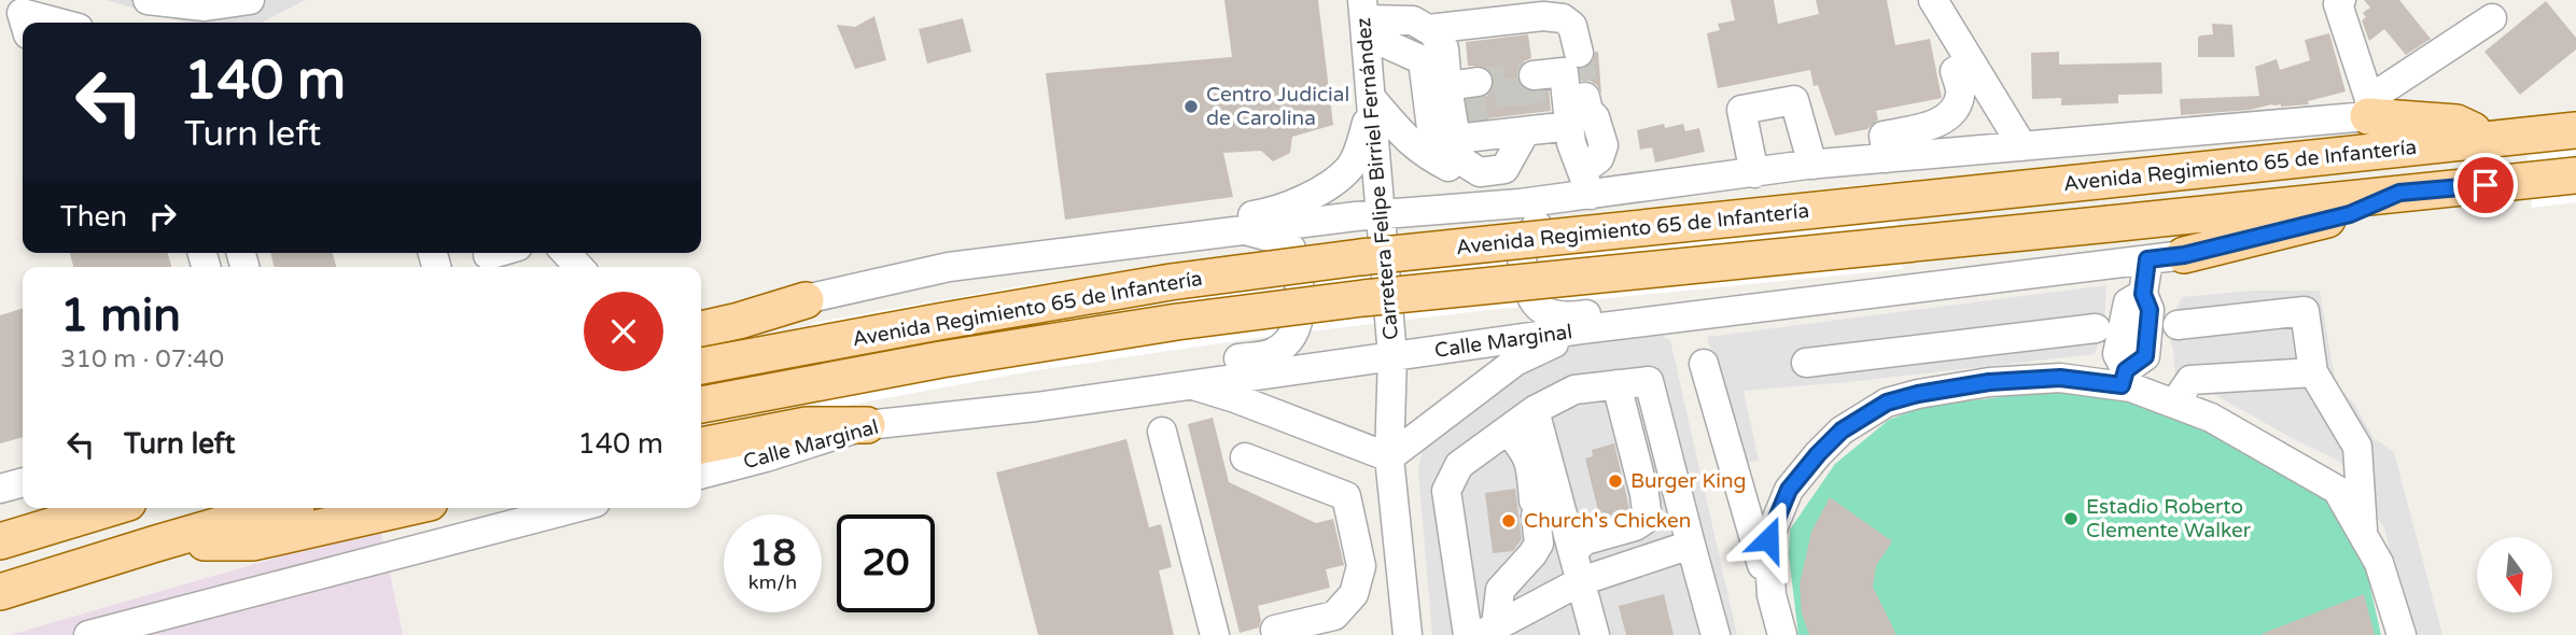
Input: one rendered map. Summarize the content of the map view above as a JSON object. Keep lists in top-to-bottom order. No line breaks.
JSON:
{"streets":{"main road":["Avenida Regimiento 65 de Infantería"],"street":["Carretera Felipe Birriel Fernández","Calle Marginal"]},"crossings":[["Carretera Felipe Birriel Fernández","Calle Marginal"]],"places":["Centro Judicial de Carolina","Burger King","Estadio Roberto Clemente Walker","Church's Chicken"],"north":"bottom","page":{"turn":["140 m","Turn left"],"then":"Then","heading":["1 min","310 m · 07:40"],"list":[{"name":"Turn left","value":"140 m"}],"speed":"18 km/h","limit":"20"}}
